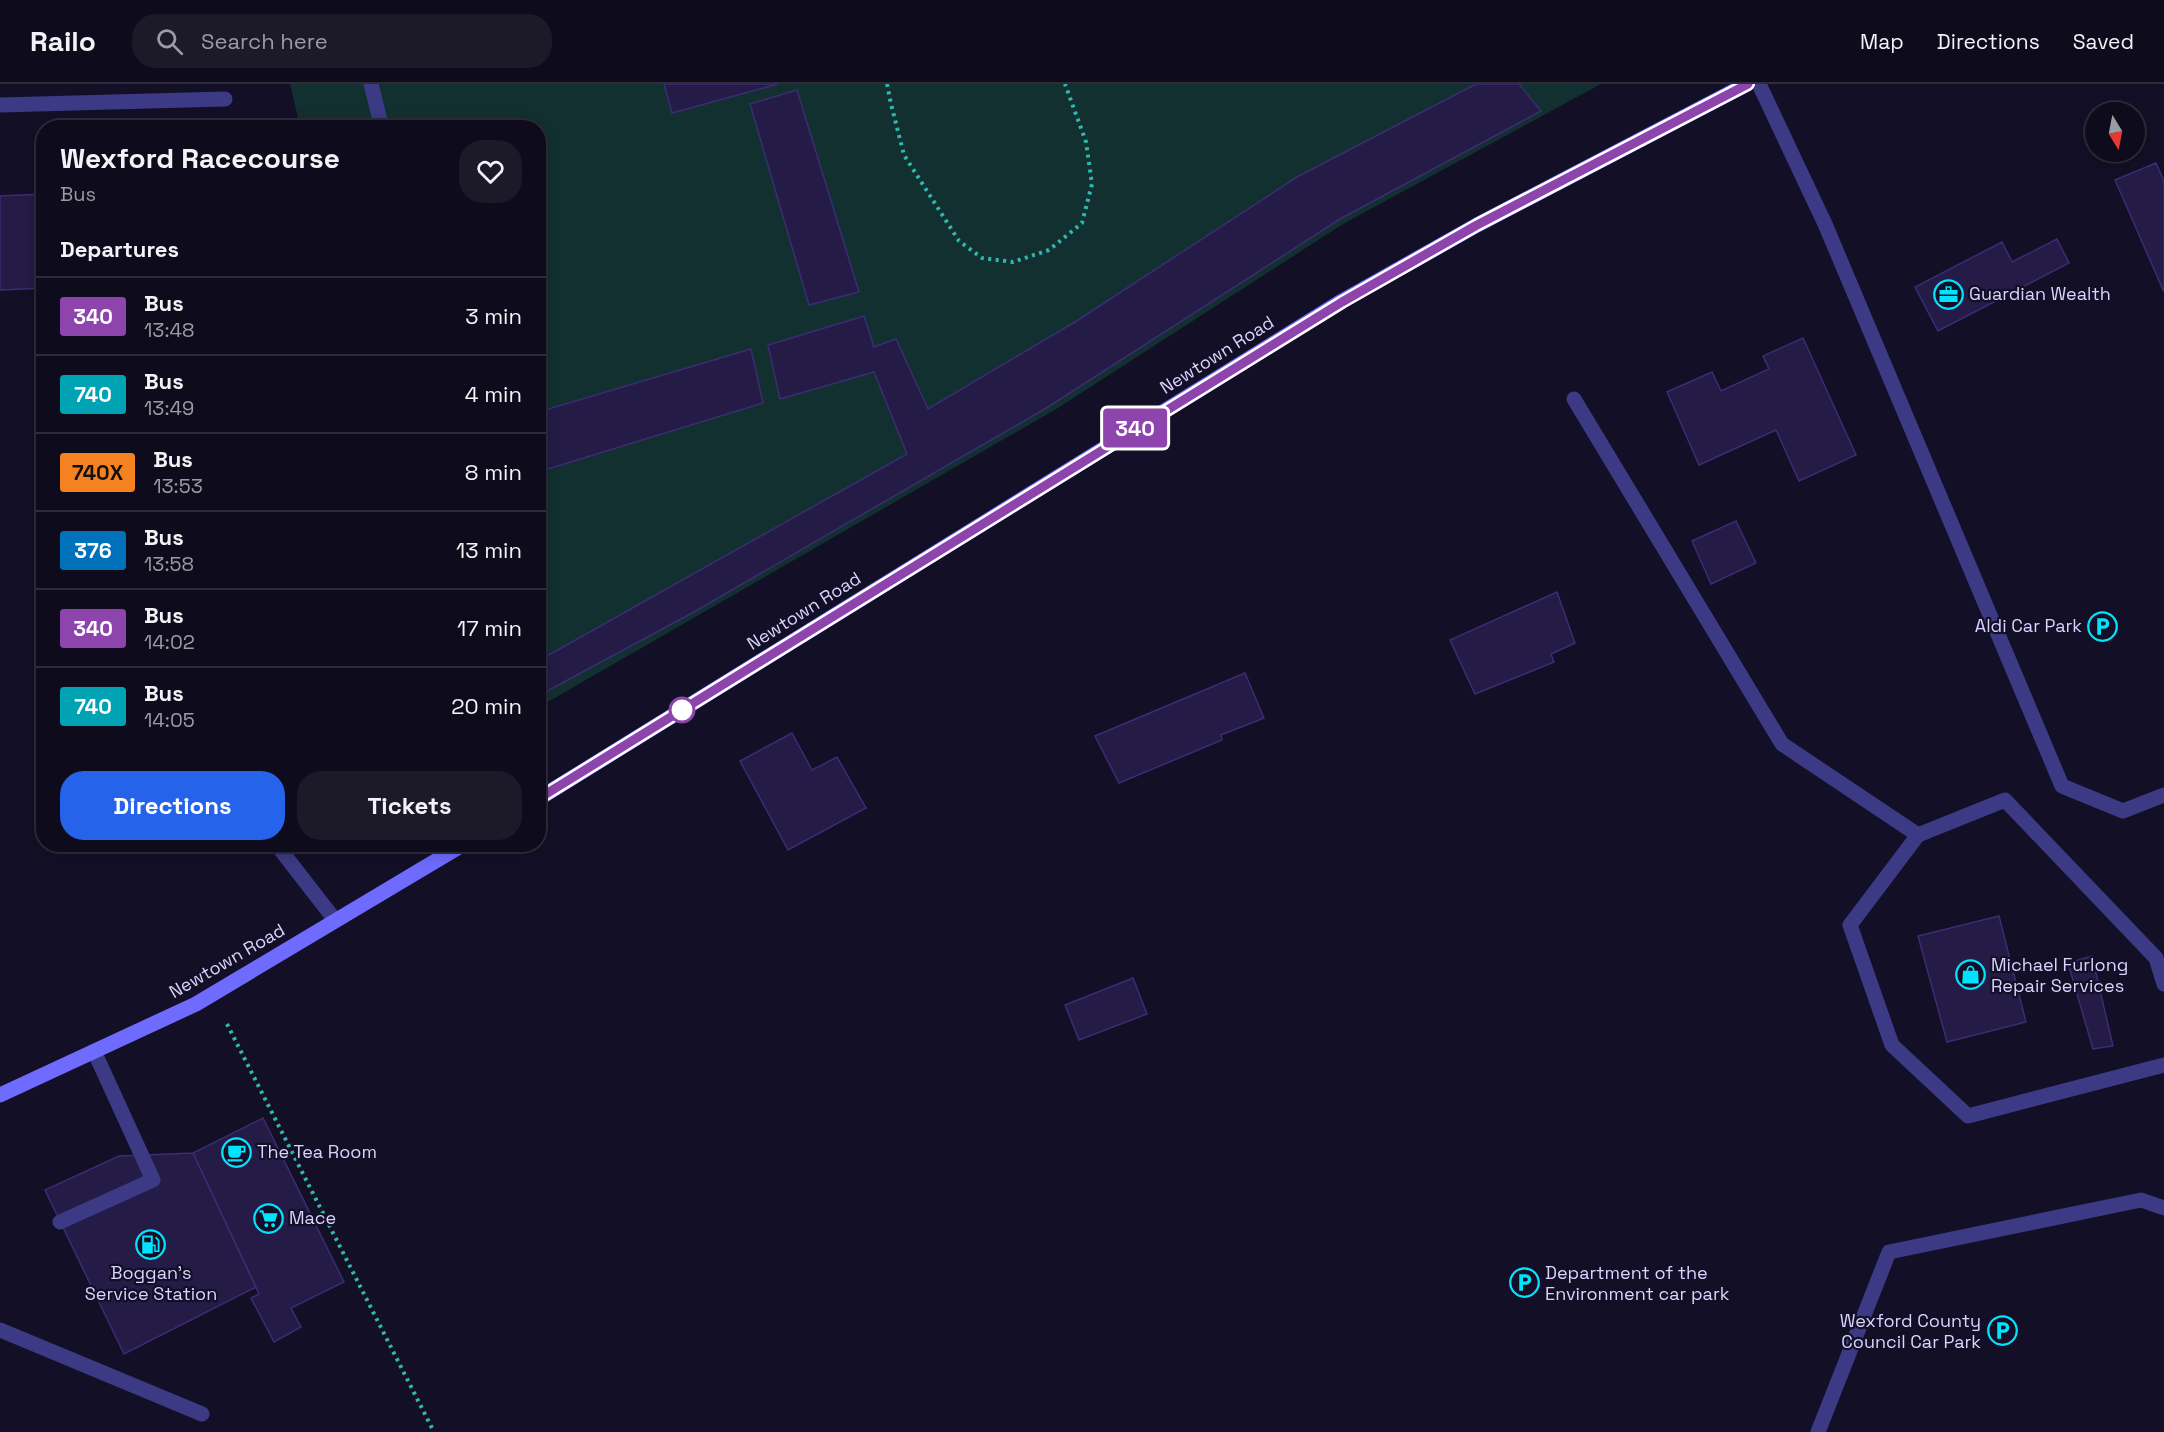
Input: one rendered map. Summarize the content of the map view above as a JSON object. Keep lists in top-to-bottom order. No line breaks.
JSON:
{"streets":{"main road":["Newtown Road"]},"places":{"office":["Guardian Wealth"],"parking":["Aldi Car Park","Department of the Environment car park","Wexford County Council Car Park"],"shop":["Michael Furlong Repair Services"],"cafe":["The Tea Room"],"supermarket":["Mace"],"fuel station":["Boggan's Service Station"]},"lines":["bus line 340"],"north":"bottom","page":{"header":"Railo","search":"Search here","nav":["Map","Directions","Saved"],"on_map":"340","heading":[["Wexford Racecourse","Bus"],"Departures"],"list":[{"mark":"340","name":"Bus","note":"13:48","value":"3 min"},{"mark":"740","name":"Bus","note":"13:49","value":"4 min"},{"mark":"740X","name":"Bus","note":"13:53","value":"8 min"},{"mark":"376","name":"Bus","note":"13:58","value":"13 min"},{"mark":"340","name":"Bus","note":"14:02","value":"17 min"},{"mark":"740","name":"Bus","note":"14:05","value":"20 min"}],"buttons":["Directions","Tickets"]}}
